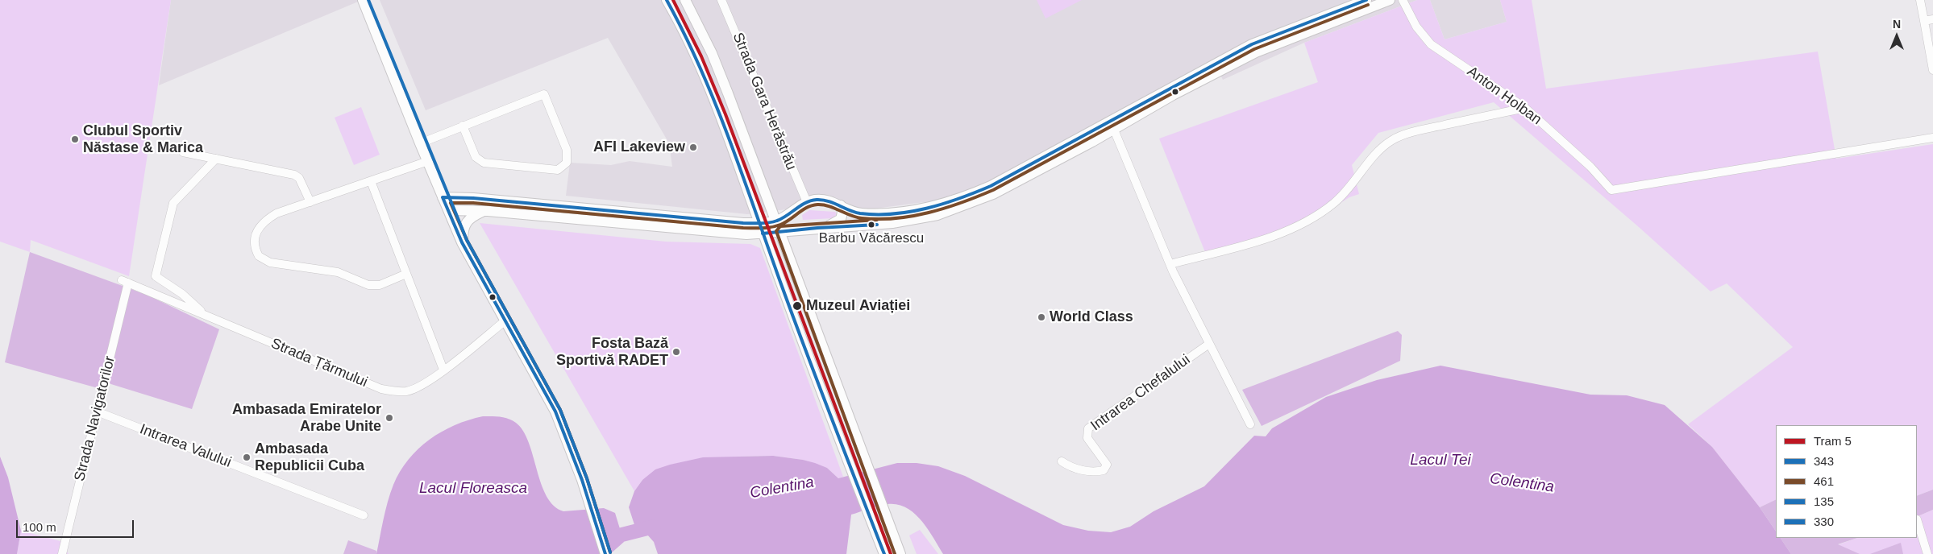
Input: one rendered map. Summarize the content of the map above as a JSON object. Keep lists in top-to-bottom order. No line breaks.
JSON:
{"streets":{"street":["Anton Holban","Strada Gara Herăstrău","Strada Țărmului","Intrarea Chefalului","Strada Navigatorilor","Intrarea Valului"]},"crossings":[["Strada Țărmului","Strada Navigatorilor"],["Strada Navigatorilor","Intrarea Valului"]],"water":["Lacul Tei","Colentina","Lacul Floreasca"],"places":["Clubul Sportiv Năstase & Marica","AFI Lakeview","Barbu Văcărescu","Muzeul Aviației","World Class","Fosta Bază Sportivă RADET","Ambasada Emiratelor Arabe Unite","Ambasada Republicii Cuba"],"lines":["tram line 5","transit line 343","transit line 135","transit line 330","transit line 461"],"legend":["Tram 5","343","461","135","330"],"scale_bar":"100 m","north":"top"}
